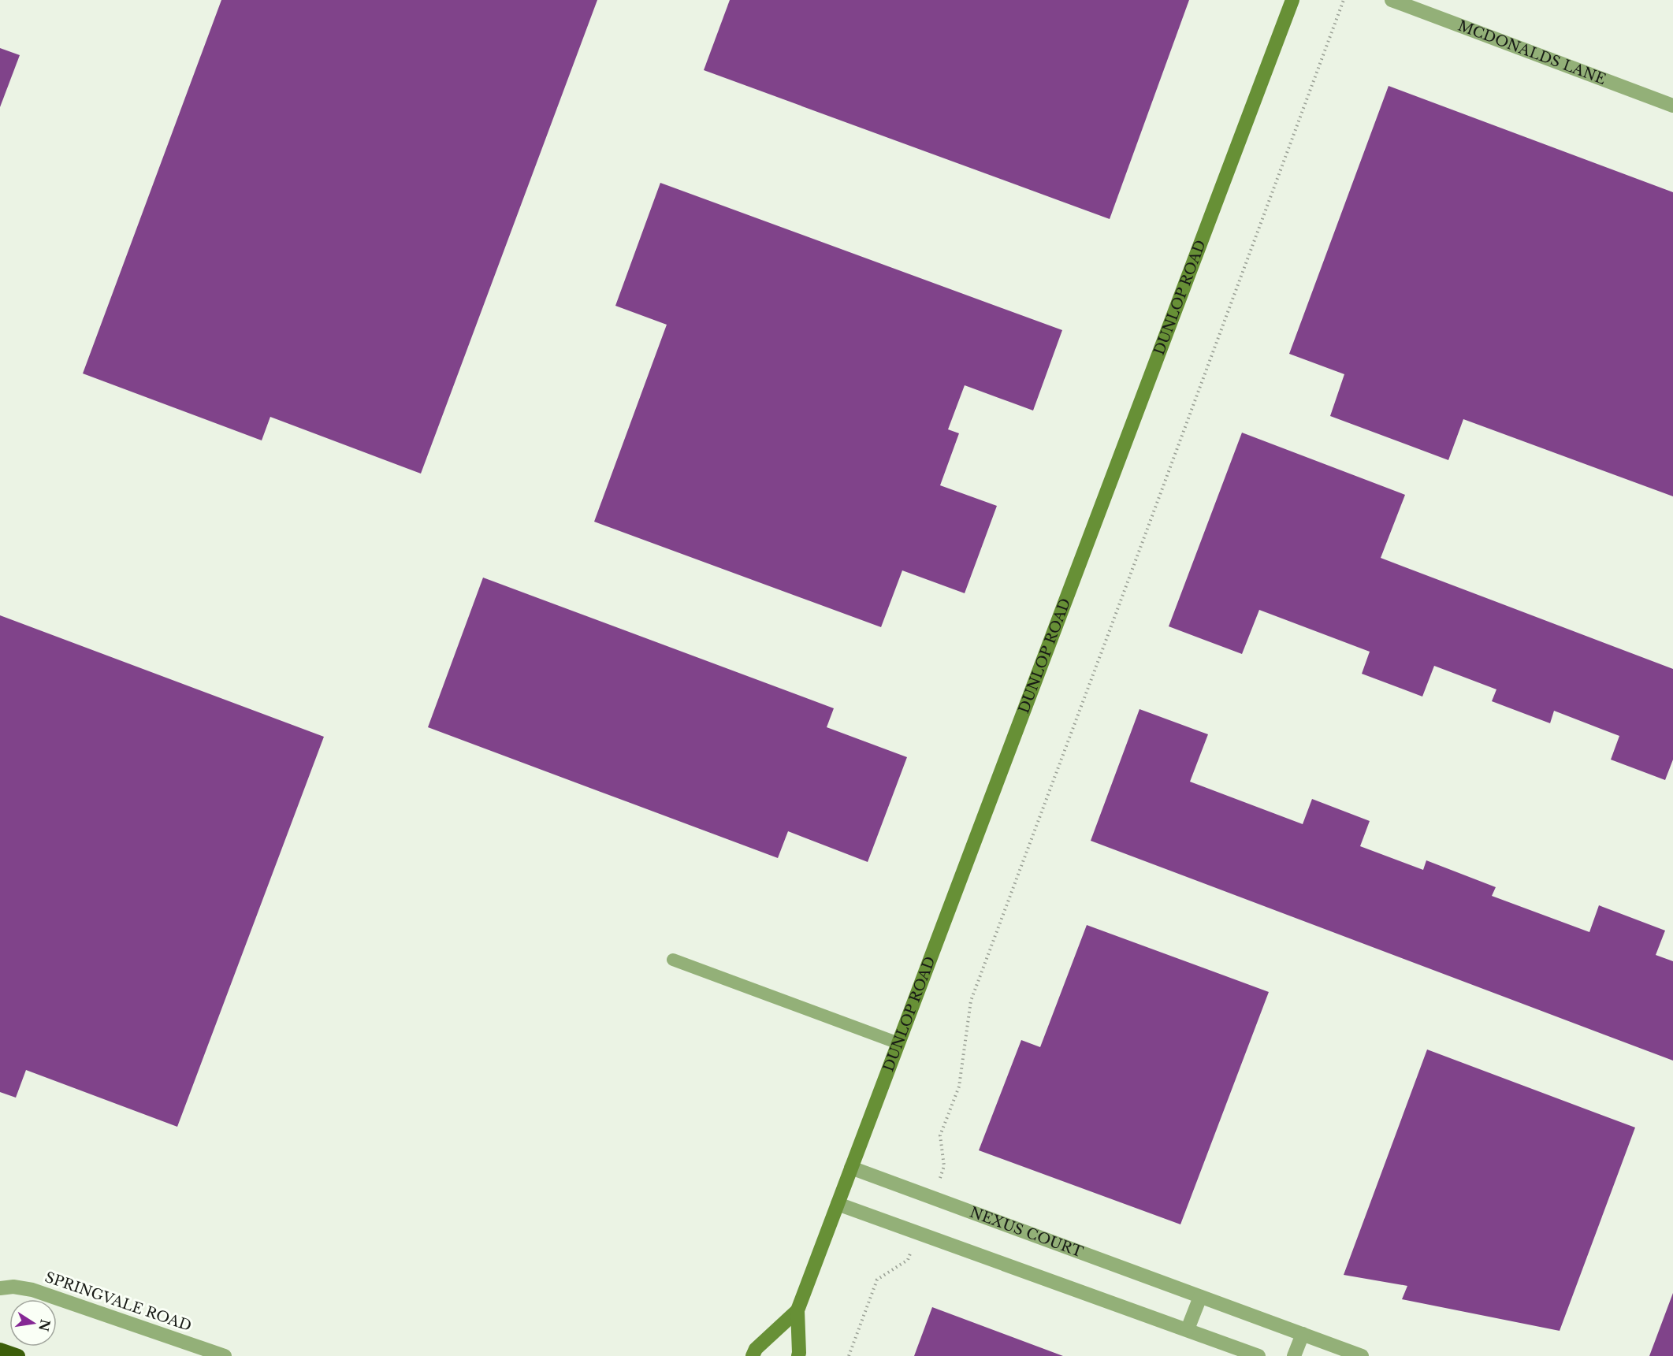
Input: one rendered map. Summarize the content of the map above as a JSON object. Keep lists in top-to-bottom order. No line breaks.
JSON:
{"streets":{"street":["MCDONALDS LANE","DUNLOP ROAD","NEXUS COURT","SPRINGVALE ROAD"]},"crossings":[["DUNLOP ROAD","NEXUS COURT"]],"north":"right"}
